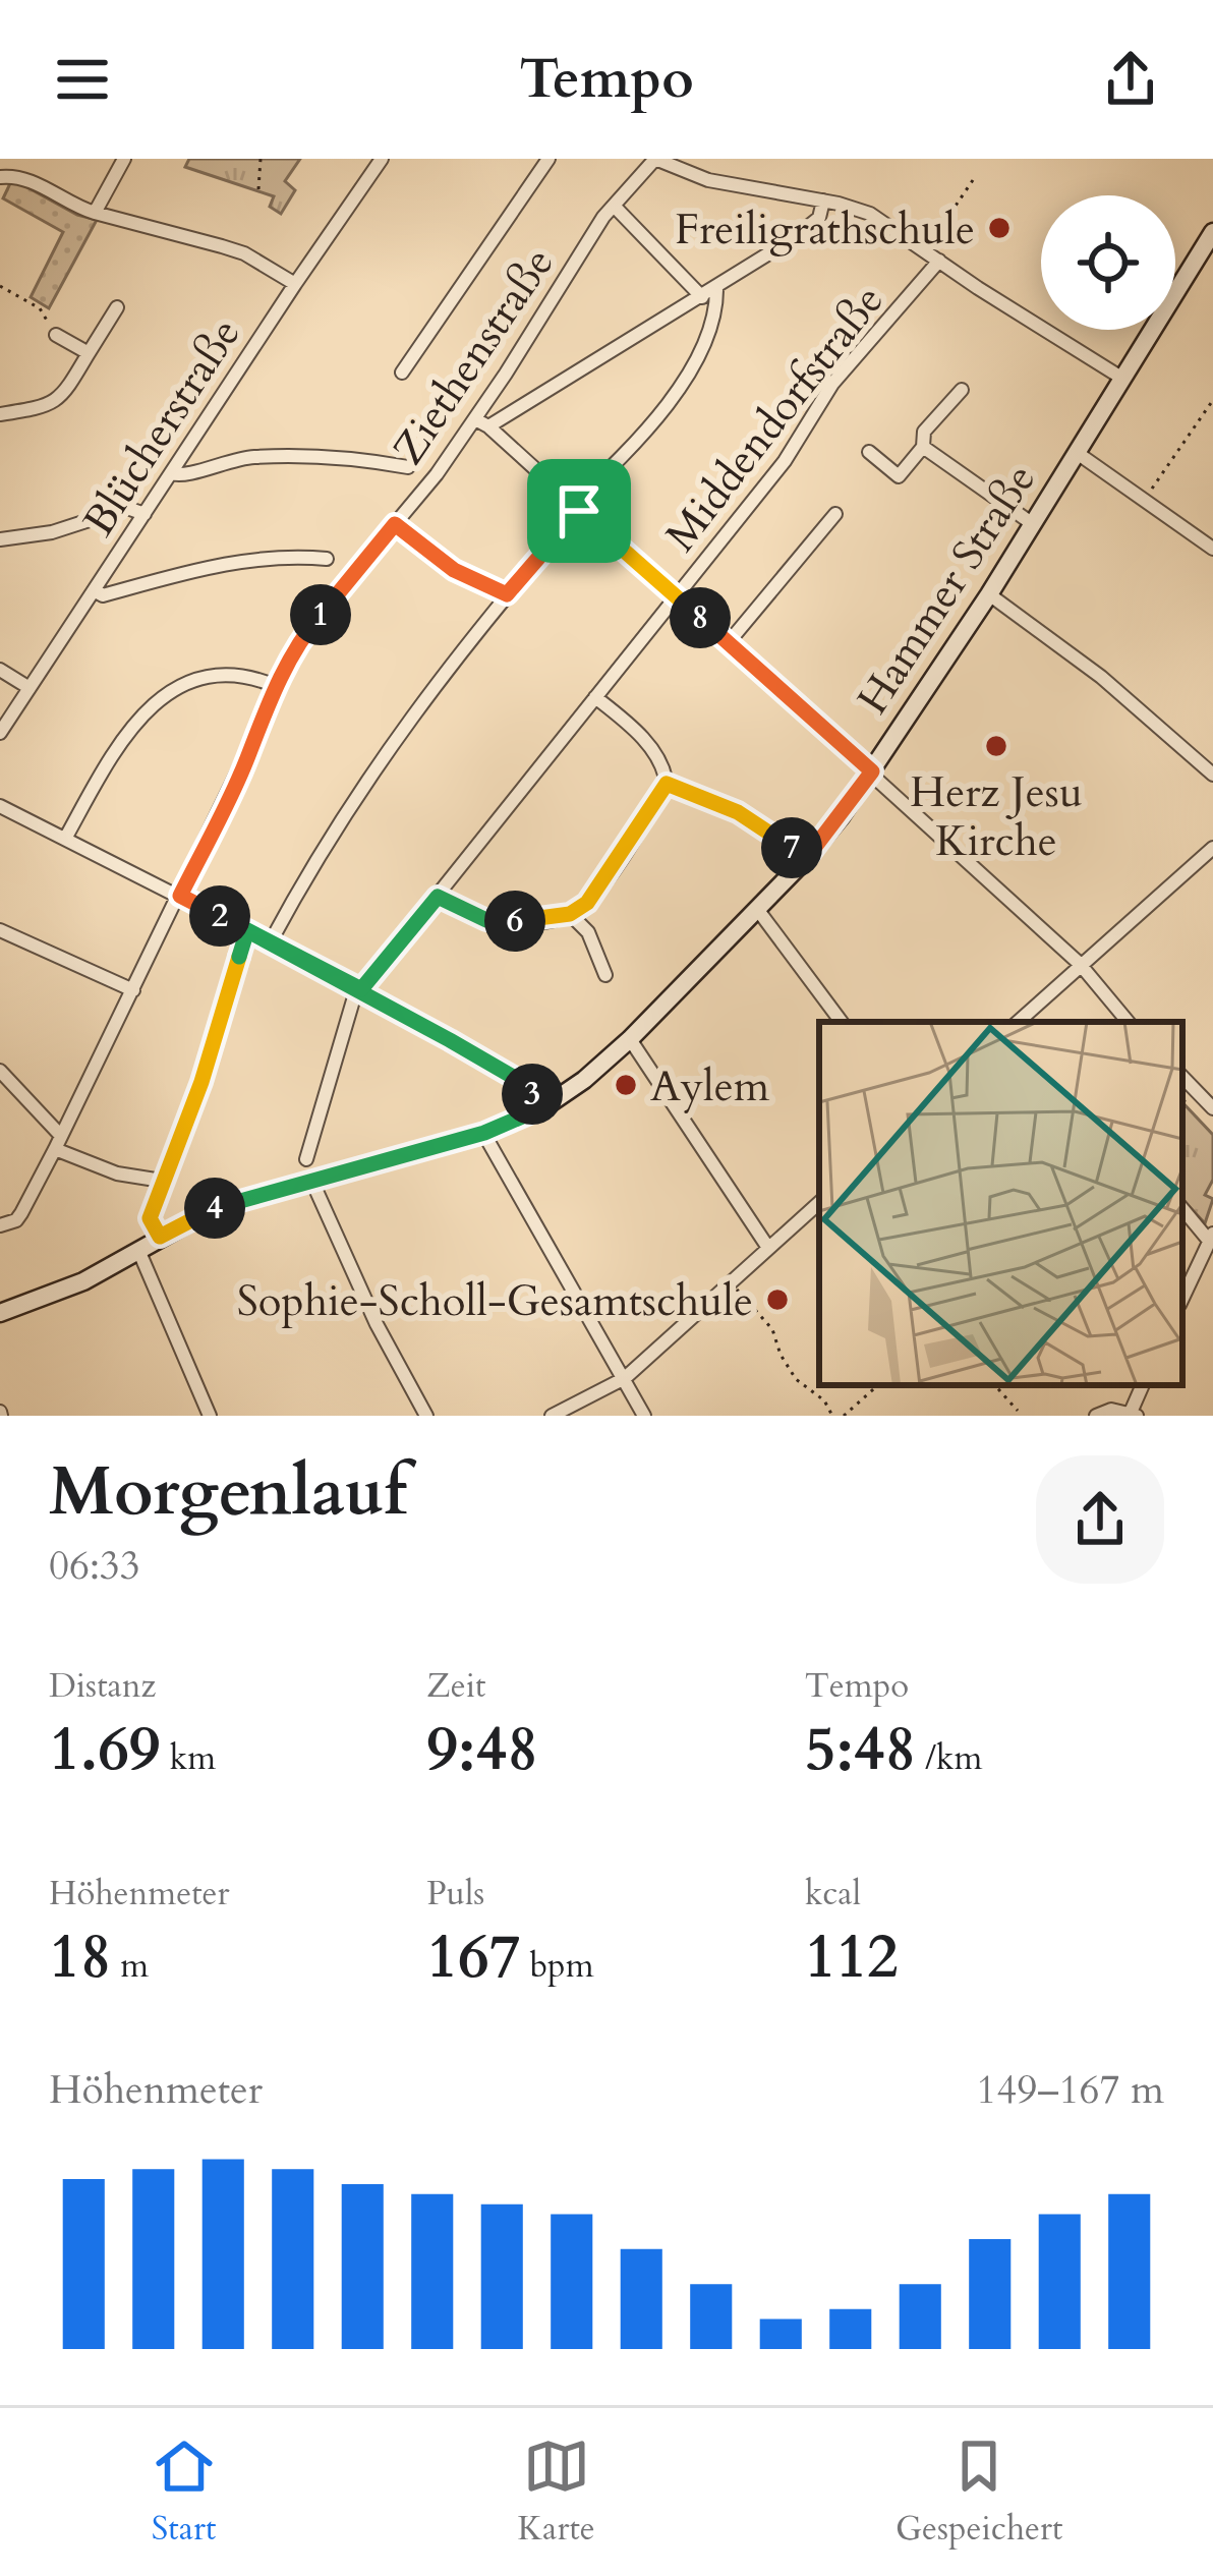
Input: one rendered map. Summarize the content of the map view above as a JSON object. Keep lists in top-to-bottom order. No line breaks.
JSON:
{"streets":{"main road":["Hammer Straße"],"street":["Ziethenstraße","Middendorfstraße","Blücherstraße"]},"places":["Freiligrathschule","Herz Jesu Kirche","Aylem","Sophie-Scholl-Gesamtschule"],"page":{"header":"Tempo","pins":["1","8","7","2","6","3","4"],"heading":["Morgenlauf","06:33"],"stats":[["Distanz","1.69 km"],["Zeit","9:48"],["Tempo","5:48 /km"],["Höhenmeter","18 m"],["Puls","167 bpm"],["kcal","112"]],"chart":["Höhenmeter","149–167 m"],"tabs":["Start","Karte","Gespeichert"]}}
